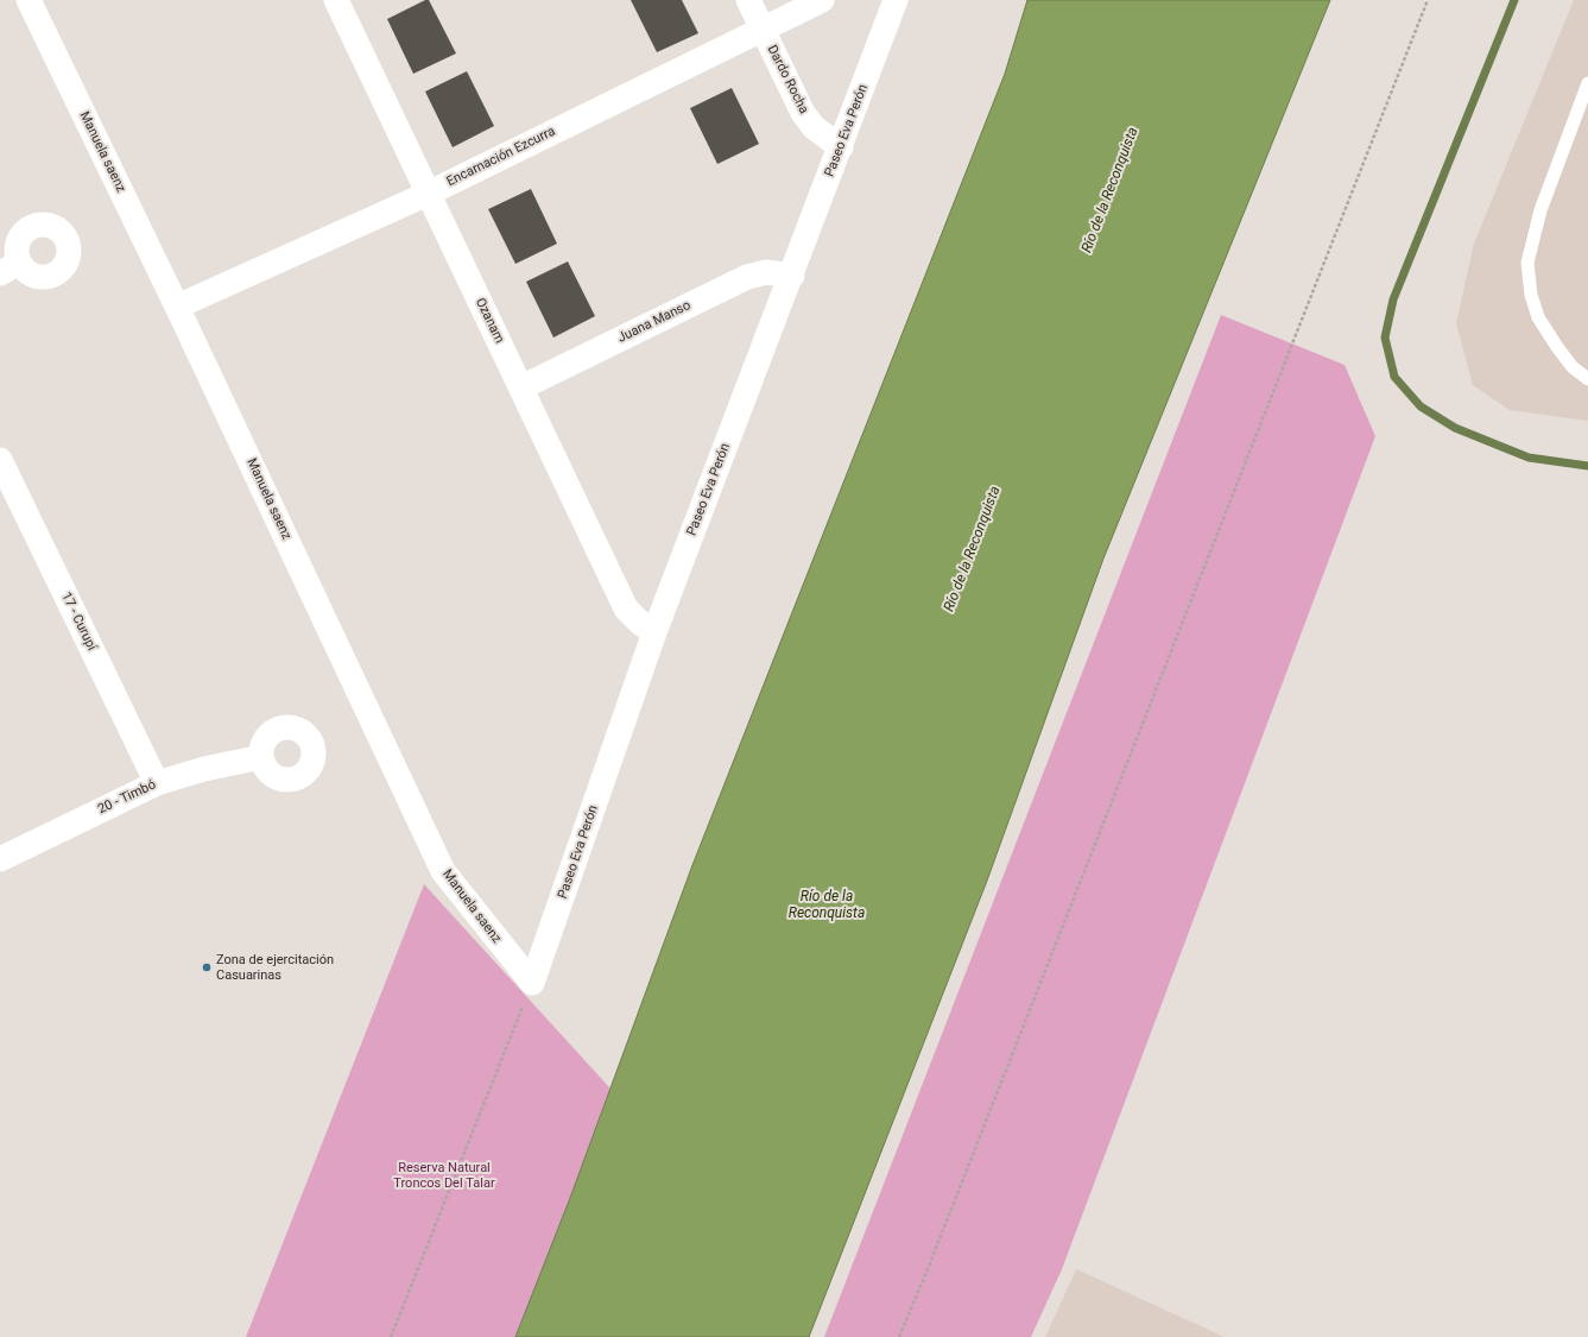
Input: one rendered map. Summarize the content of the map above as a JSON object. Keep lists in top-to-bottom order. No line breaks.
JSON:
{"streets":{"street":["Dardo Rocha","Paseo Eva Perón","Manuela saenz","Encarnación Ezcurra","Ozanam","Juana Manso","17 - Curupí","20 - Timbó"]},"crossings":[["Dardo Rocha","Paseo Eva Perón"],["Dardo Rocha","Encarnación Ezcurra"],["Paseo Eva Perón","Manuela saenz"],["Paseo Eva Perón","Ozanam"],["Paseo Eva Perón","Juana Manso"],["Manuela saenz","Encarnación Ezcurra"],["Encarnación Ezcurra","Ozanam"],["Ozanam","Juana Manso"],["17 - Curupí","20 - Timbó"]],"water":["Río de la Reconquista"],"parks":["Reserva Natural Troncos Del Talar"],"places":["Zona de ejercitación Casuarinas"]}
